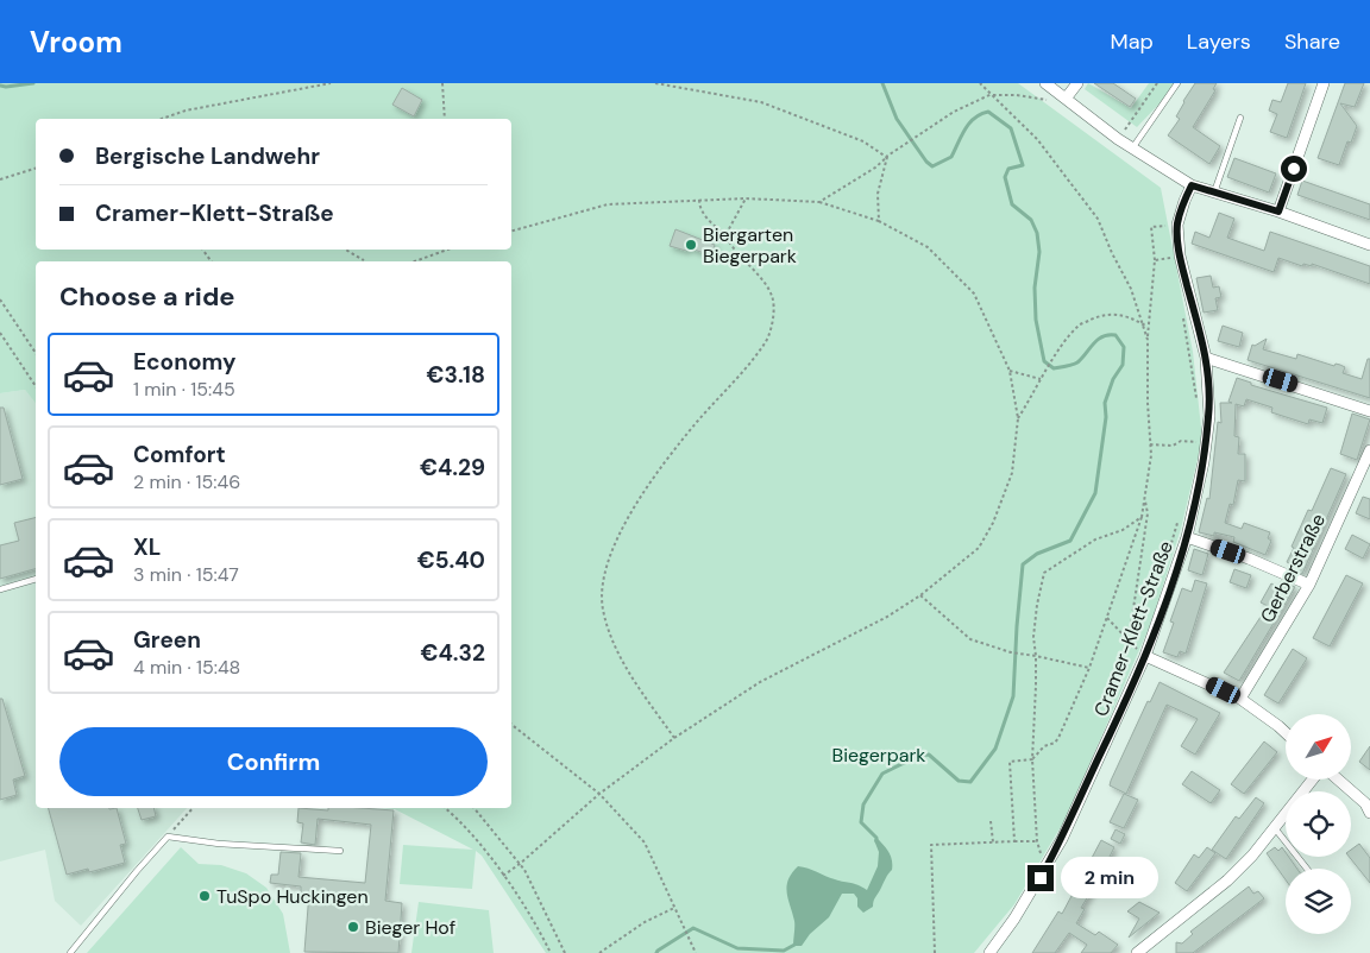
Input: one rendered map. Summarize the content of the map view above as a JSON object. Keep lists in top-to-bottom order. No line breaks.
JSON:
{"streets":{"street":["Gerberstraße","Cramer-Klett-Straße"]},"parks":["Biegerpark"],"places":["Biergarten Biegerpark","TuSpo Huckingen","Bieger Hof"],"north":"top right","page":{"header":"Vroom","nav":["Map","Layers","Share"],"banner":["Bergische Landwehr","Cramer-Klett-Straße"],"heading":"Choose a ride","list":[{"name":"Economy","note":"1 min · 15:45","value":"€3.18"},{"name":"Comfort","note":"2 min · 15:46","value":"€4.29"},{"name":"XL","note":"3 min · 15:47","value":"€5.40"},{"name":"Green","note":"4 min · 15:48","value":"€4.32"}],"buttons":"Confirm","bubble":"2 min"}}
